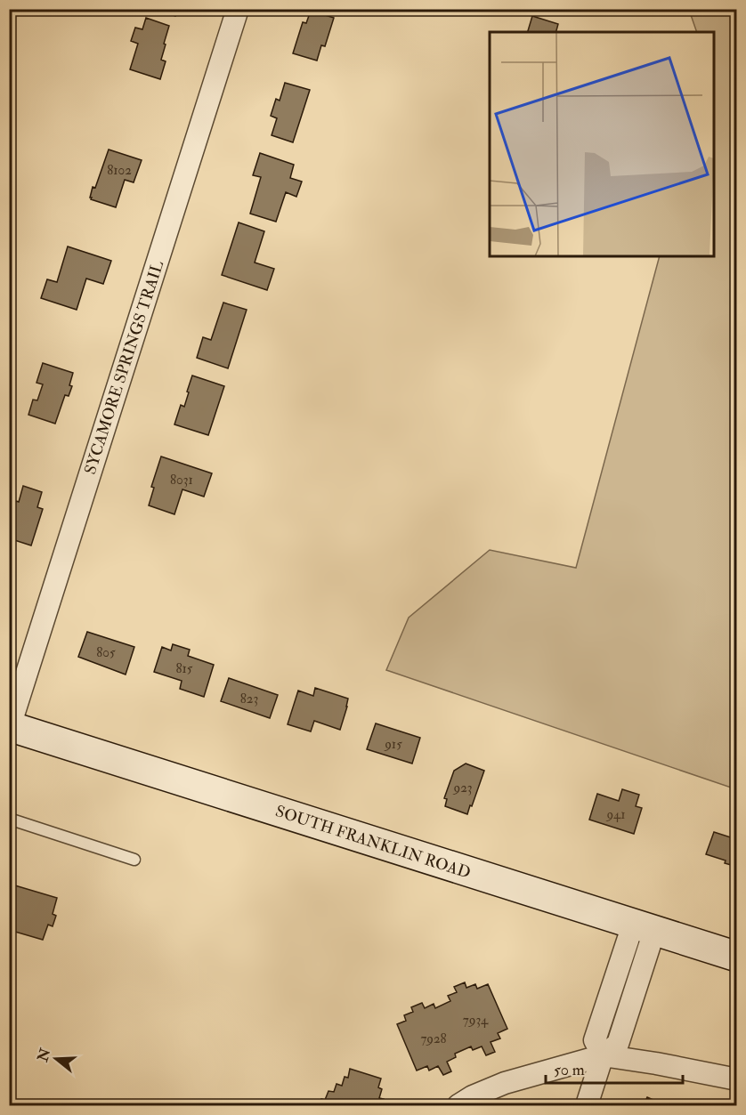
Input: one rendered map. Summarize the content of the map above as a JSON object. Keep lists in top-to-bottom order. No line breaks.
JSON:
{"streets":{"main road":["SOUTH FRANKLIN ROAD"],"street":["SYCAMORE SPRINGS TRAIL"]},"crossings":[["SYCAMORE SPRINGS TRAIL","SOUTH FRANKLIN ROAD"]],"house_numbers":["8102","8031","805","815","823","915","923","941","7934","7928"],"scale_bar":"50 m","north":"left"}
